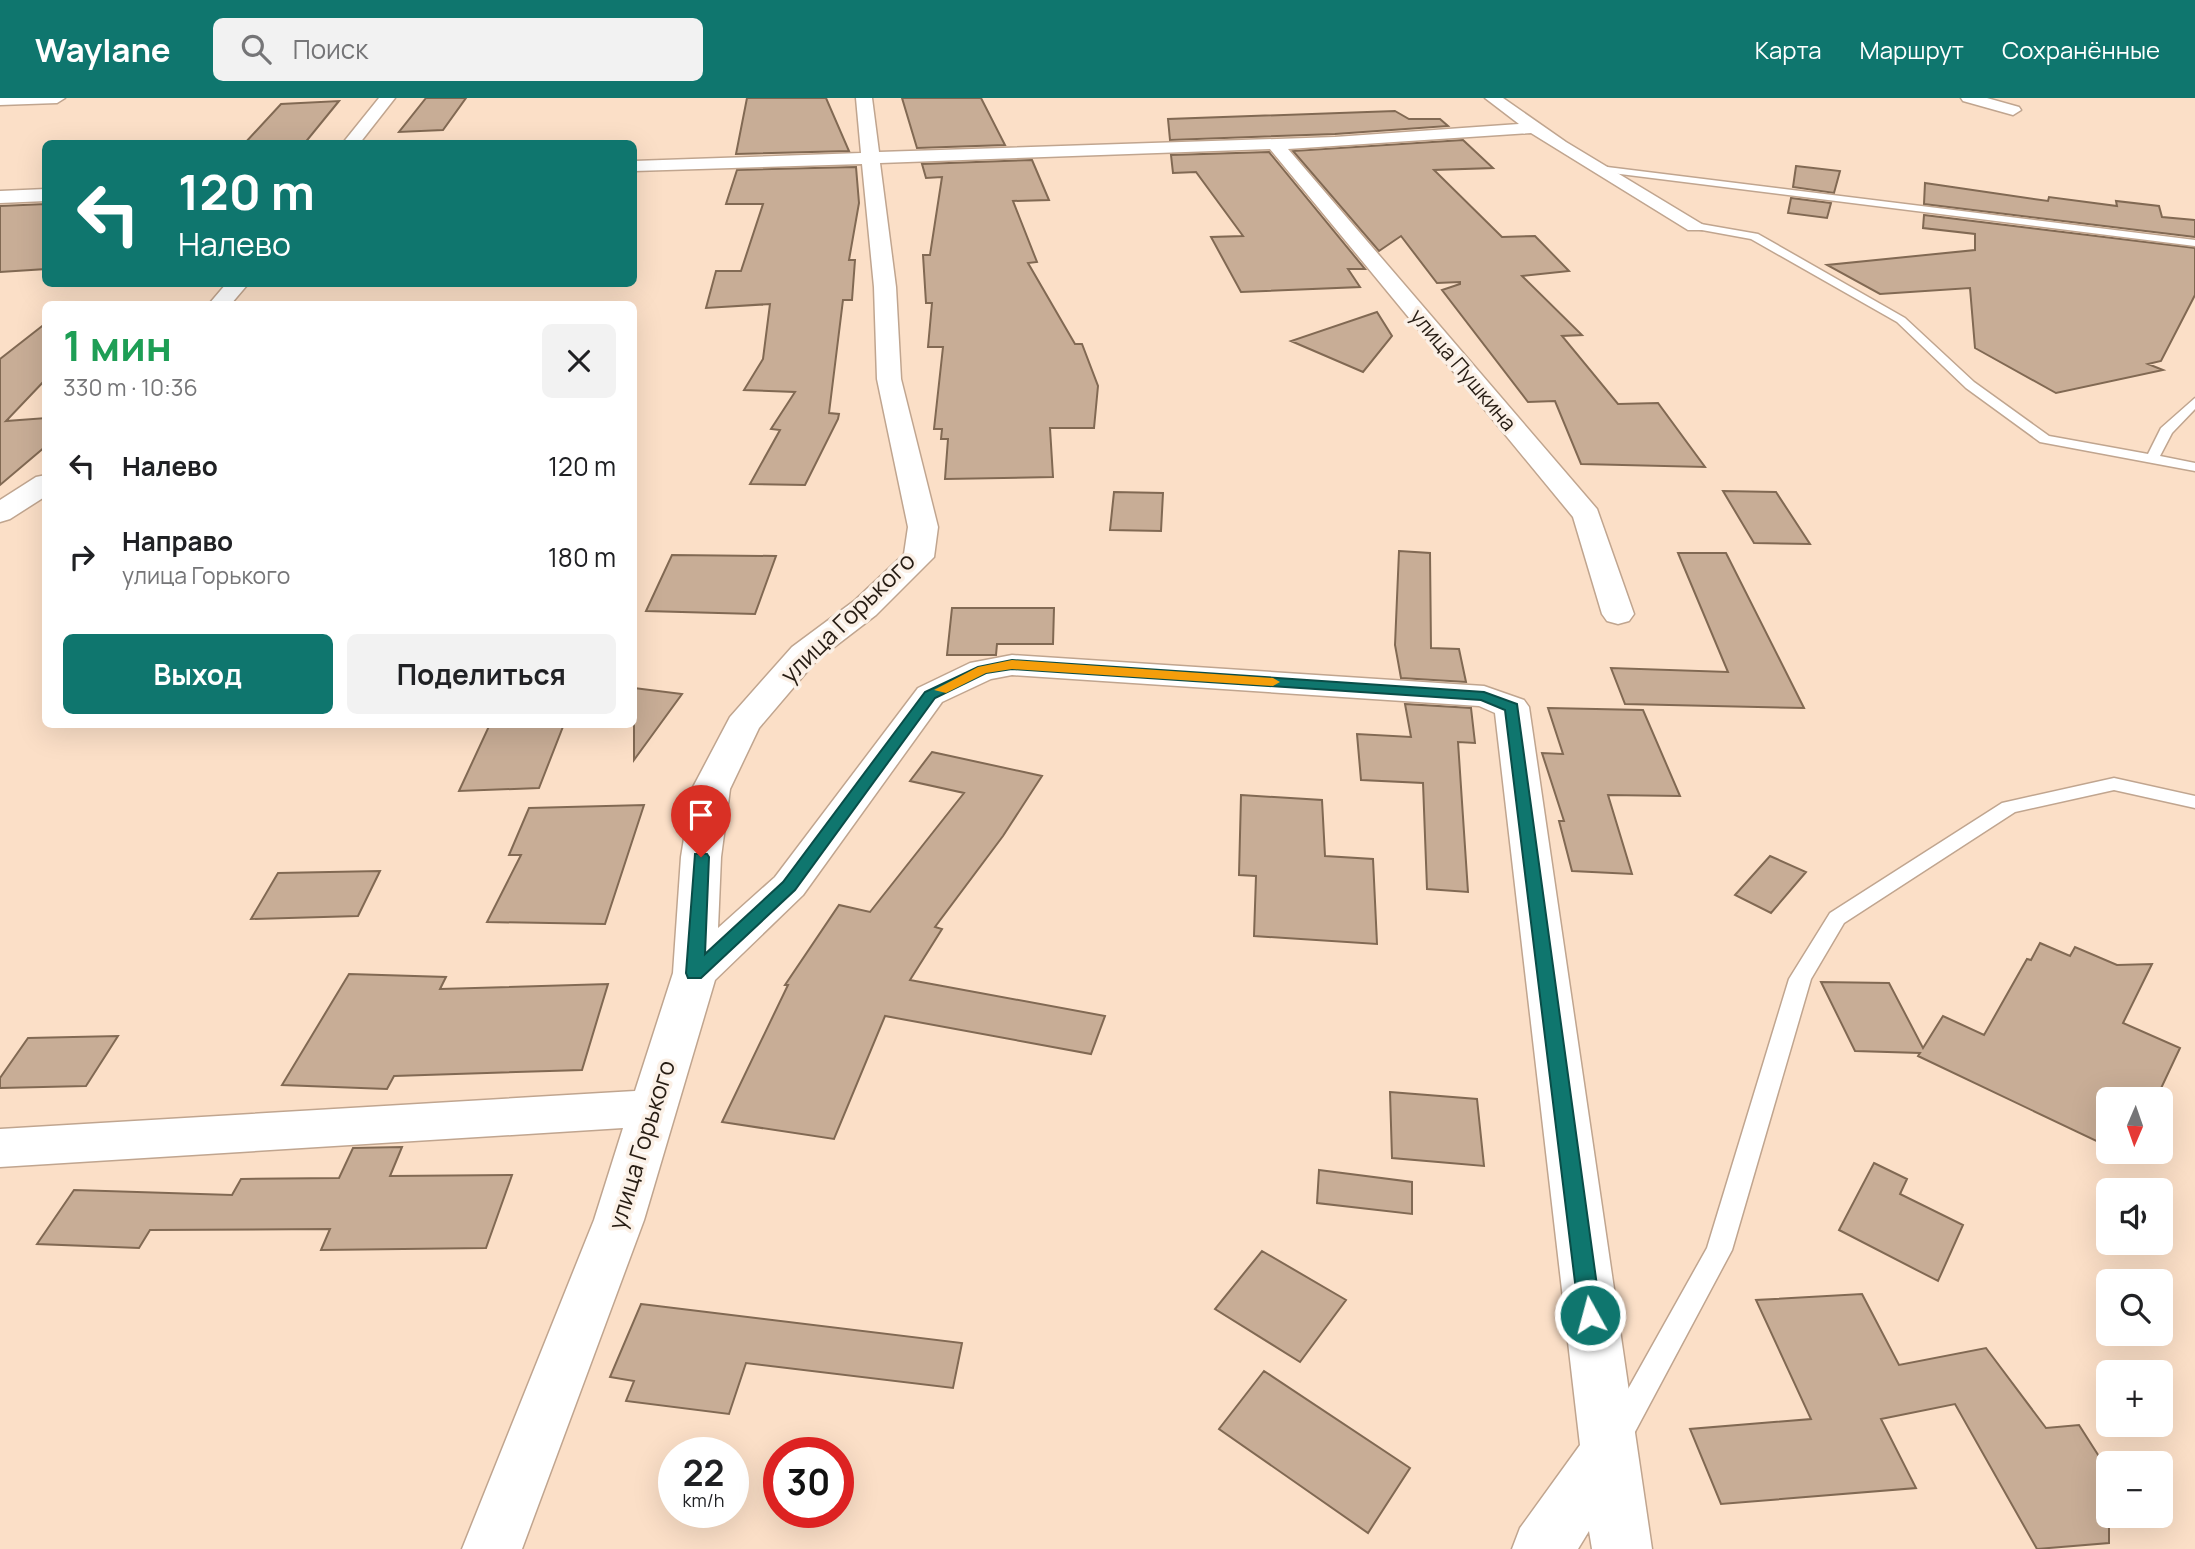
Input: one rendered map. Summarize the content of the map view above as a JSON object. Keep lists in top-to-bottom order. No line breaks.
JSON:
{"streets":{"street":["улица Пушкина","улица Горького"]},"north":"bottom","page":{"header":"Waylane","search":"Поиск","nav":["Карта","Маршрут","Сохранённые"],"turn":["120 m","Налево"],"heading":["1 мин","330 m · 10:36"],"list":[{"name":"Налево","value":"120 m"},{"name":"Направо","note":"улица Горького","value":"180 m"}],"buttons":["Выход","Поделиться"],"map_buttons":["+","−"],"speed":"22 km/h","limit":"30"}}
